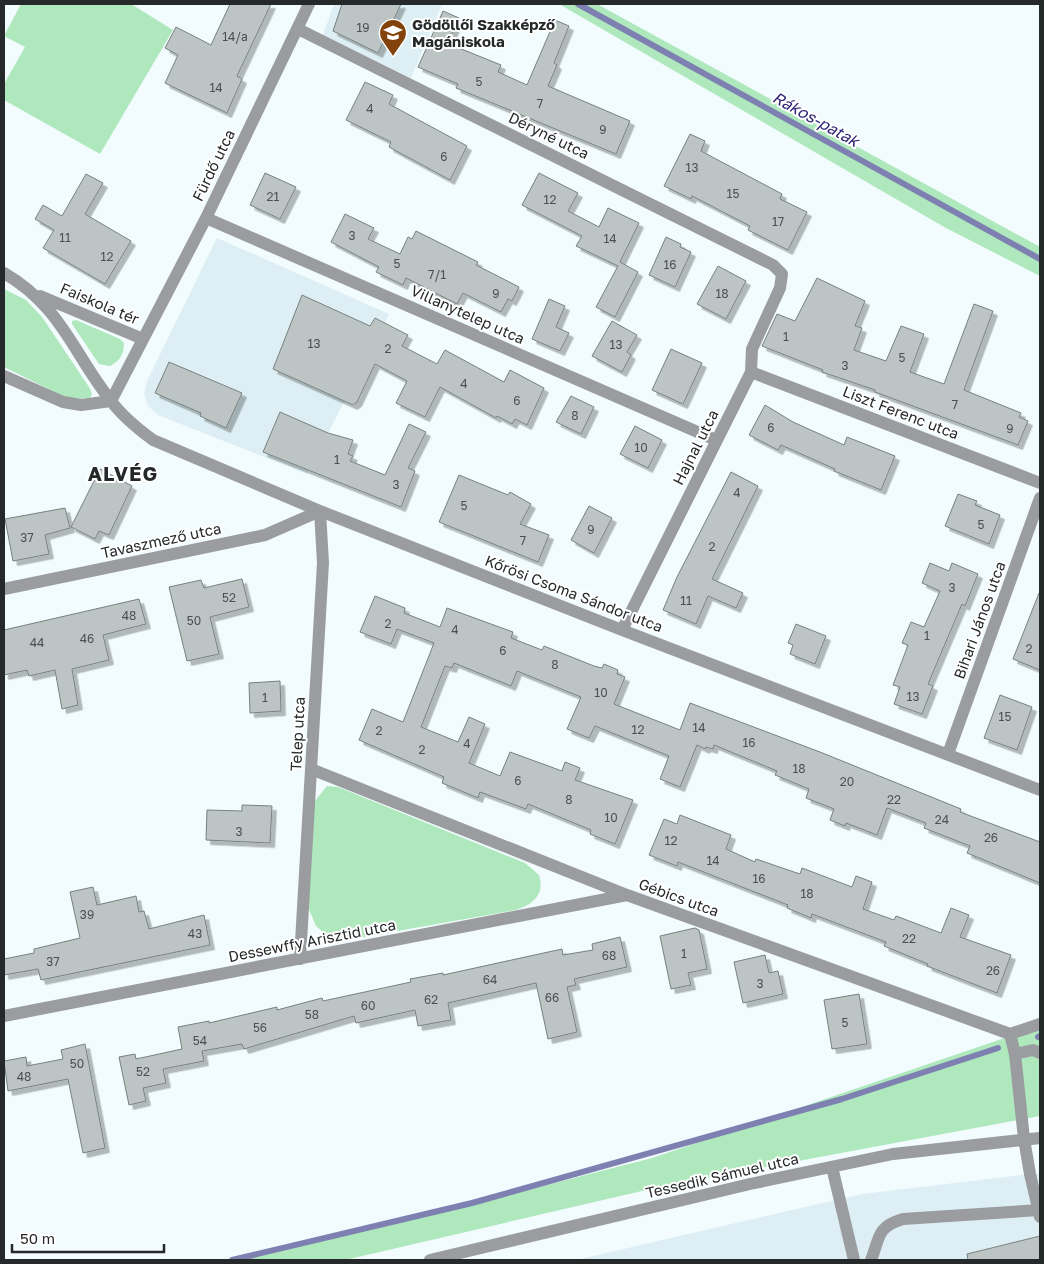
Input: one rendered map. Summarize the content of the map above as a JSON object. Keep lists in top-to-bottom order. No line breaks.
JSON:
{"streets":{"street":["Déryné utca","Fürdő utca","Faiskola tér","Villanytelep utca","Liszt Ferenc utca","Hajnal utca","Tavaszmező utca","Kőrösi Csoma Sándor utca","Bihari János utca","Telep utca","Gébics utca","Dessewffy Arisztid utca","Tessedik Sámuel utca"]},"crossings":[["Déryné utca","Fürdő utca"],["Déryné utca","Hajnal utca"],["Fürdő utca","Faiskola tér"],["Fürdő utca","Villanytelep utca"],["Faiskola tér","Kőrösi Csoma Sándor utca"],["Villanytelep utca","Hajnal utca"],["Liszt Ferenc utca","Hajnal utca"],["Hajnal utca","Kőrösi Csoma Sándor utca"],["Tavaszmező utca","Kőrösi Csoma Sándor utca"],["Tavaszmező utca","Telep utca"],["Kőrösi Csoma Sándor utca","Bihari János utca"],["Kőrösi Csoma Sándor utca","Telep utca"],["Telep utca","Gébics utca"],["Telep utca","Dessewffy Arisztid utca"],["Gébics utca","Dessewffy Arisztid utca"]],"districts":["ALVÉG"],"water":["Rákos-patak"],"places":{"school or university":["Gödöllői Szakképző Magániskola"]},"house_numbers":["19","14/a","5","14","7","4","9","6","13","15","21","12","17","3","11","14","12","5","16","7/1","9","18","1","13","13","2","5","3","4","6","7","8","6","9","10","1","3","4","5","5","9","37","7","2","3","52","11","48","50","2","4","1","46","44","2","6","8","10","13","1","15","14","12","2","16","4","2","18","6","20","8","22","10","24","3","26","12","14","16","18","39","43","22","1","68","37","26","64","3","66","62","60","58","5","56","54","50","52","48"],"scale_bar":"50 m"}
